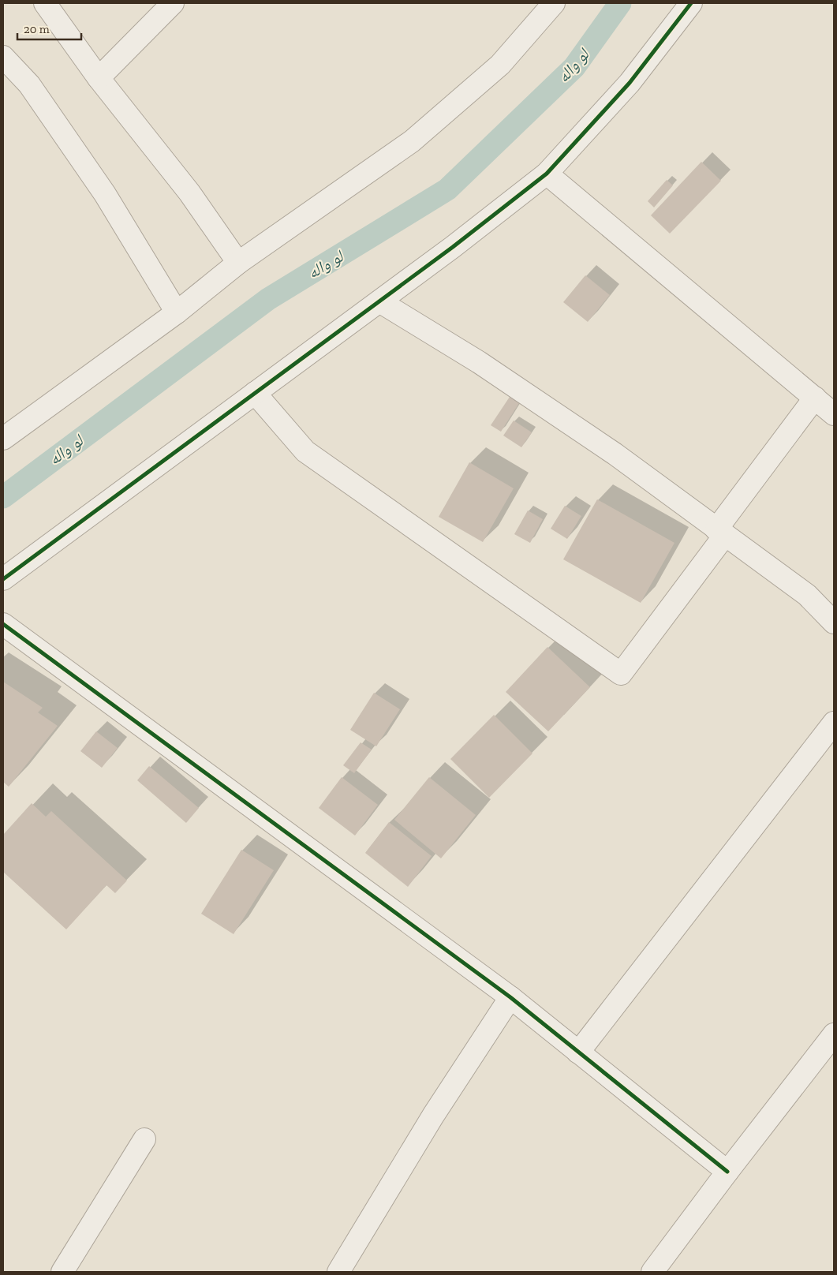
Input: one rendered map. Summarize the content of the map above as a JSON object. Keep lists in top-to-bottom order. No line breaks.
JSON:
{"water":["لو واله"],"scale_bar":"20 m"}
